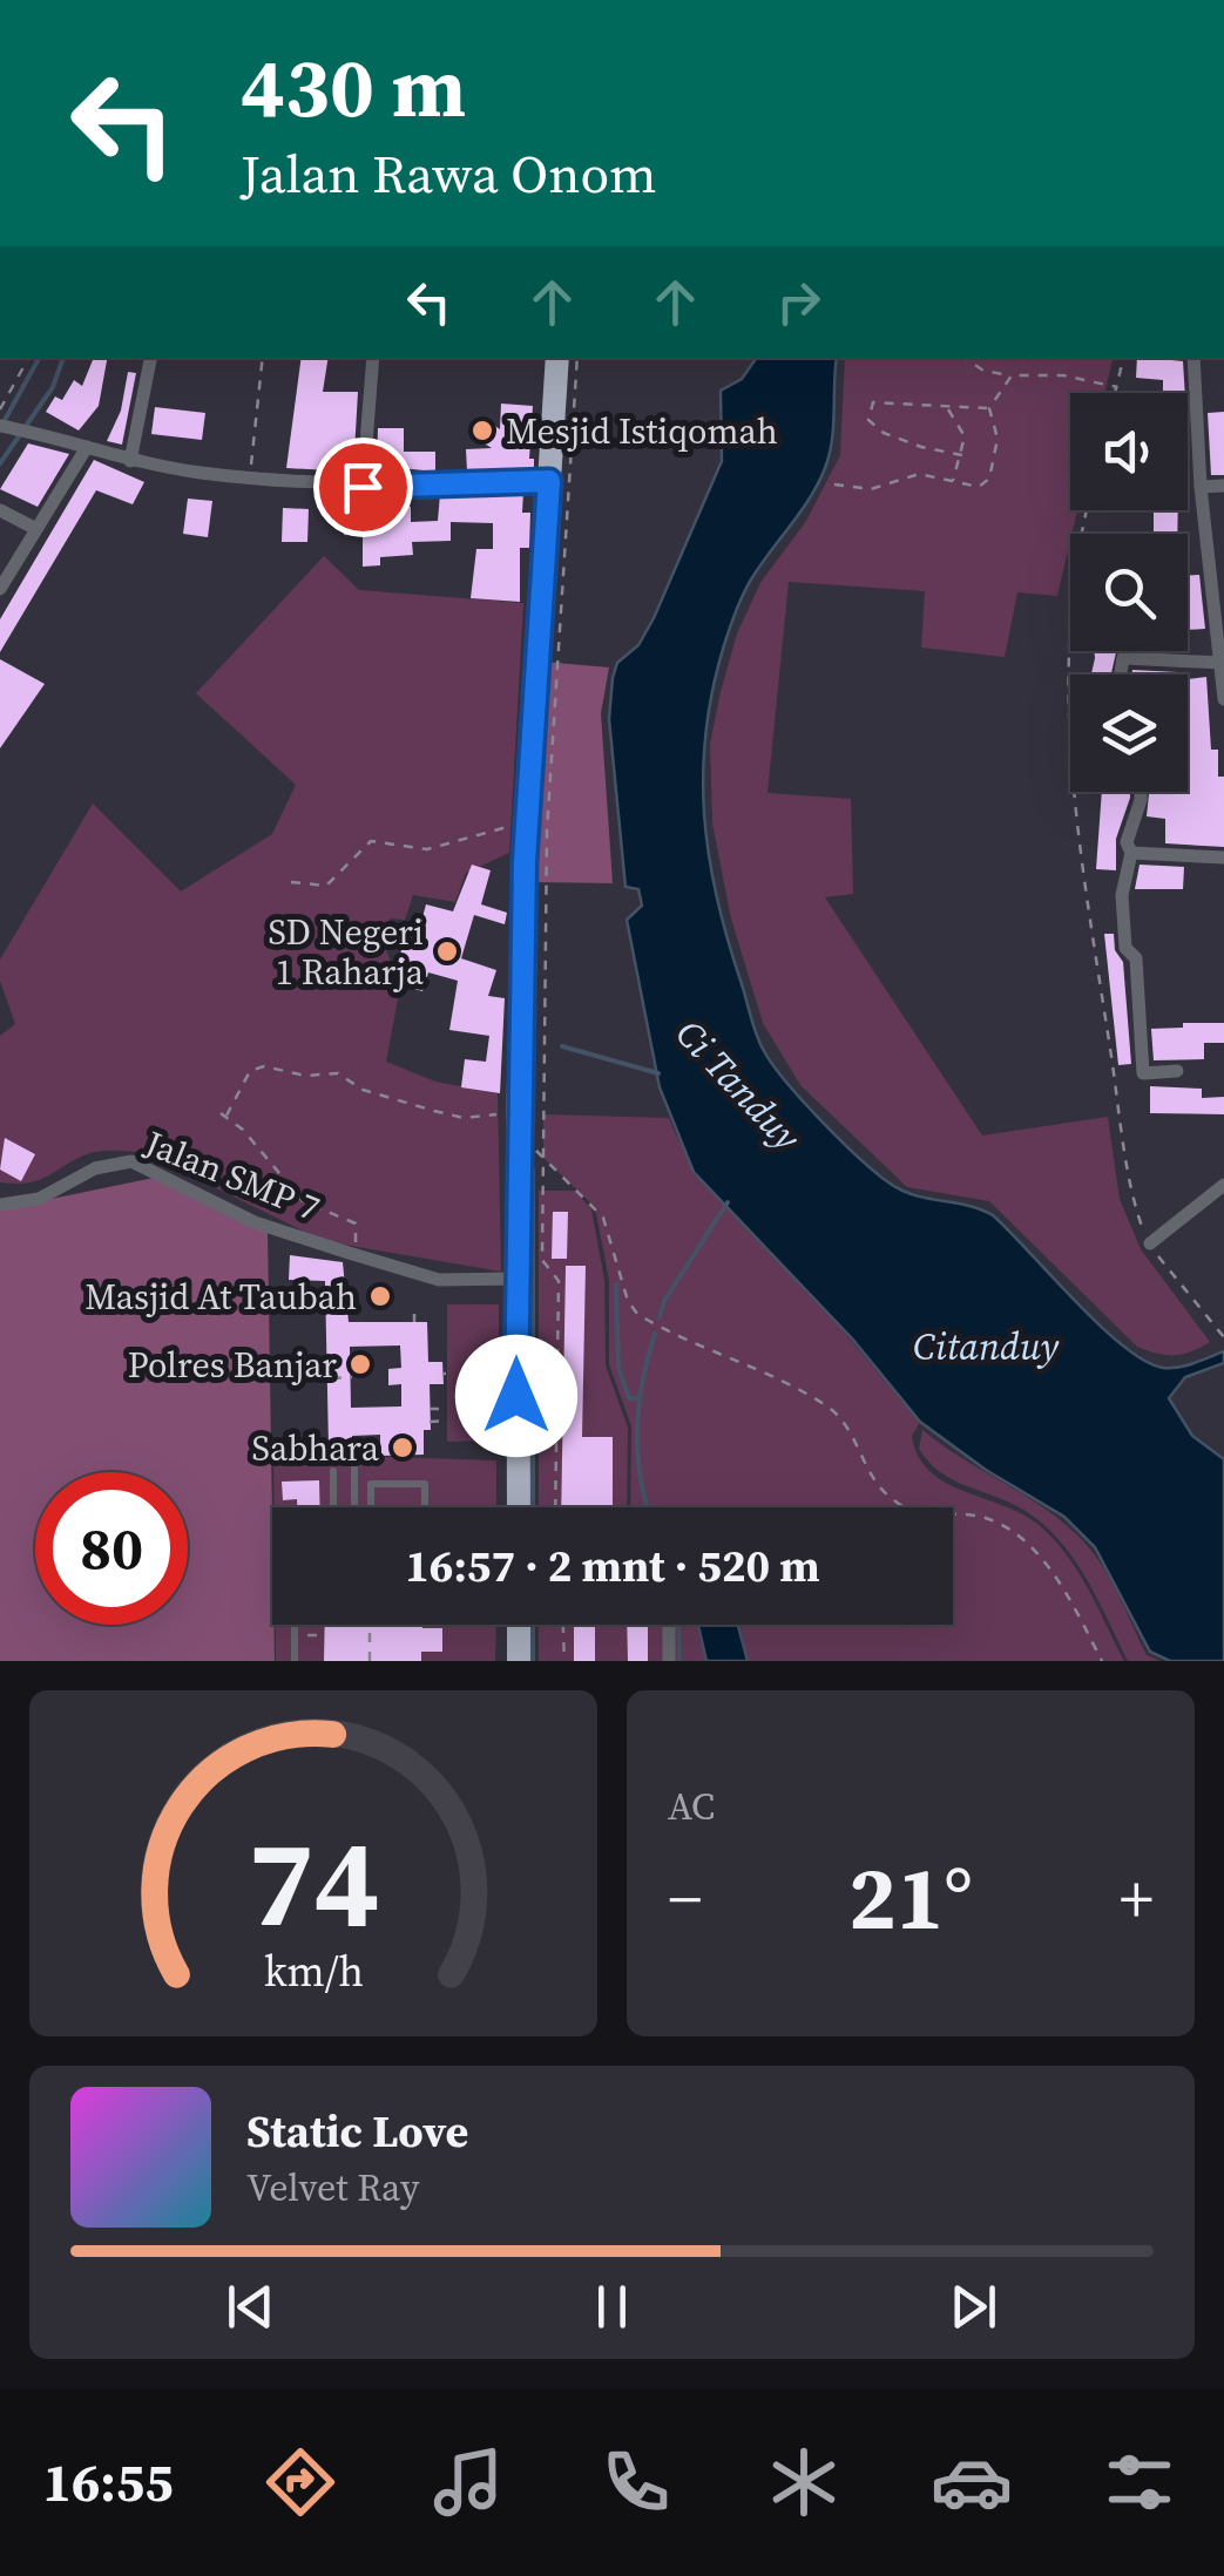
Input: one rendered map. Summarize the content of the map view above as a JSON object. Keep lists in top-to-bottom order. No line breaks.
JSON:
{"streets":{"street":["Jalan SMP 7"]},"water":["Ci Tanduy","Citanduy"],"places":["Mesjid Istiqomah","SD Negeri 1 Raharja","Masjid At Taubah","Polres Banjar","Sabhara"],"page":{"turn":["430 m","Jalan Rawa Onom"],"limit":"80","trip":"16:57 · 2 mnt · 520 m","tile":"AC","heat":["−","21°","+"],"song":["Static Love","Velvet Ray"],"tabs":"16:55","gauge":["74","km/h"]}}
